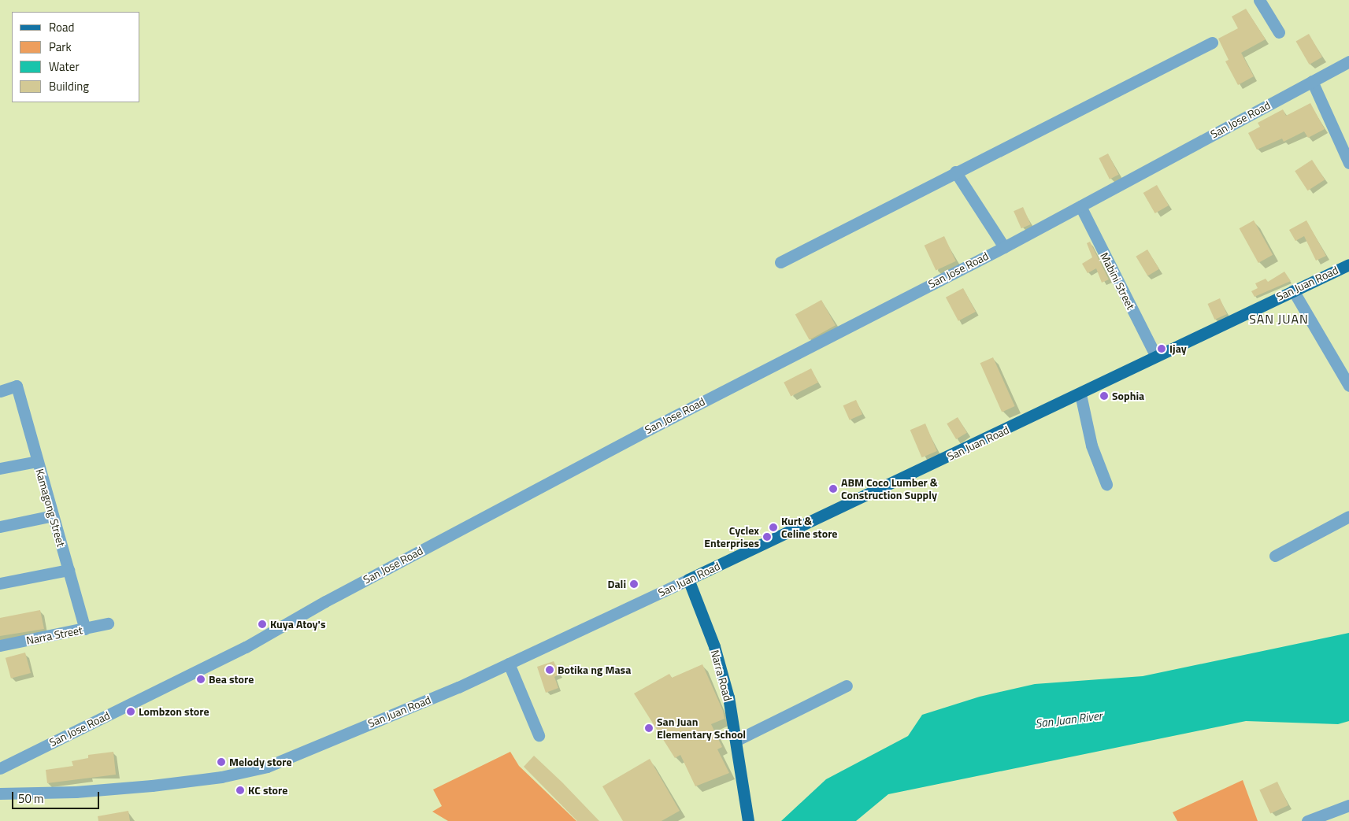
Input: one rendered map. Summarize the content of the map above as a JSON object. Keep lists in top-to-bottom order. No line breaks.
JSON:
{"streets":{"main road":["San Juan Road","Narra Road"],"street":["San Jose Road","Mabini Street","Kamagong Street","Narra Street"]},"crossings":[["San Jose Road","Mabini Street"],["Mabini Street","San Juan Road"],["San Juan Road","Narra Road"],["Kamagong Street","Narra Street"]],"districts":["SAN JUAN"],"water":["San Juan River"],"places":["Ijay","Sophia","ABM Coco Lumber & Construction Supply","Kurt & Celine store","Cyclex Enterprises","Dali","Kuya Atoy's","Botika ng Masa","Bea store","Lombzon store","San Juan Elementary School","Melody store","KC store"],"legend":["Road","Park","Water","Building"],"scale_bar":"50 m"}
